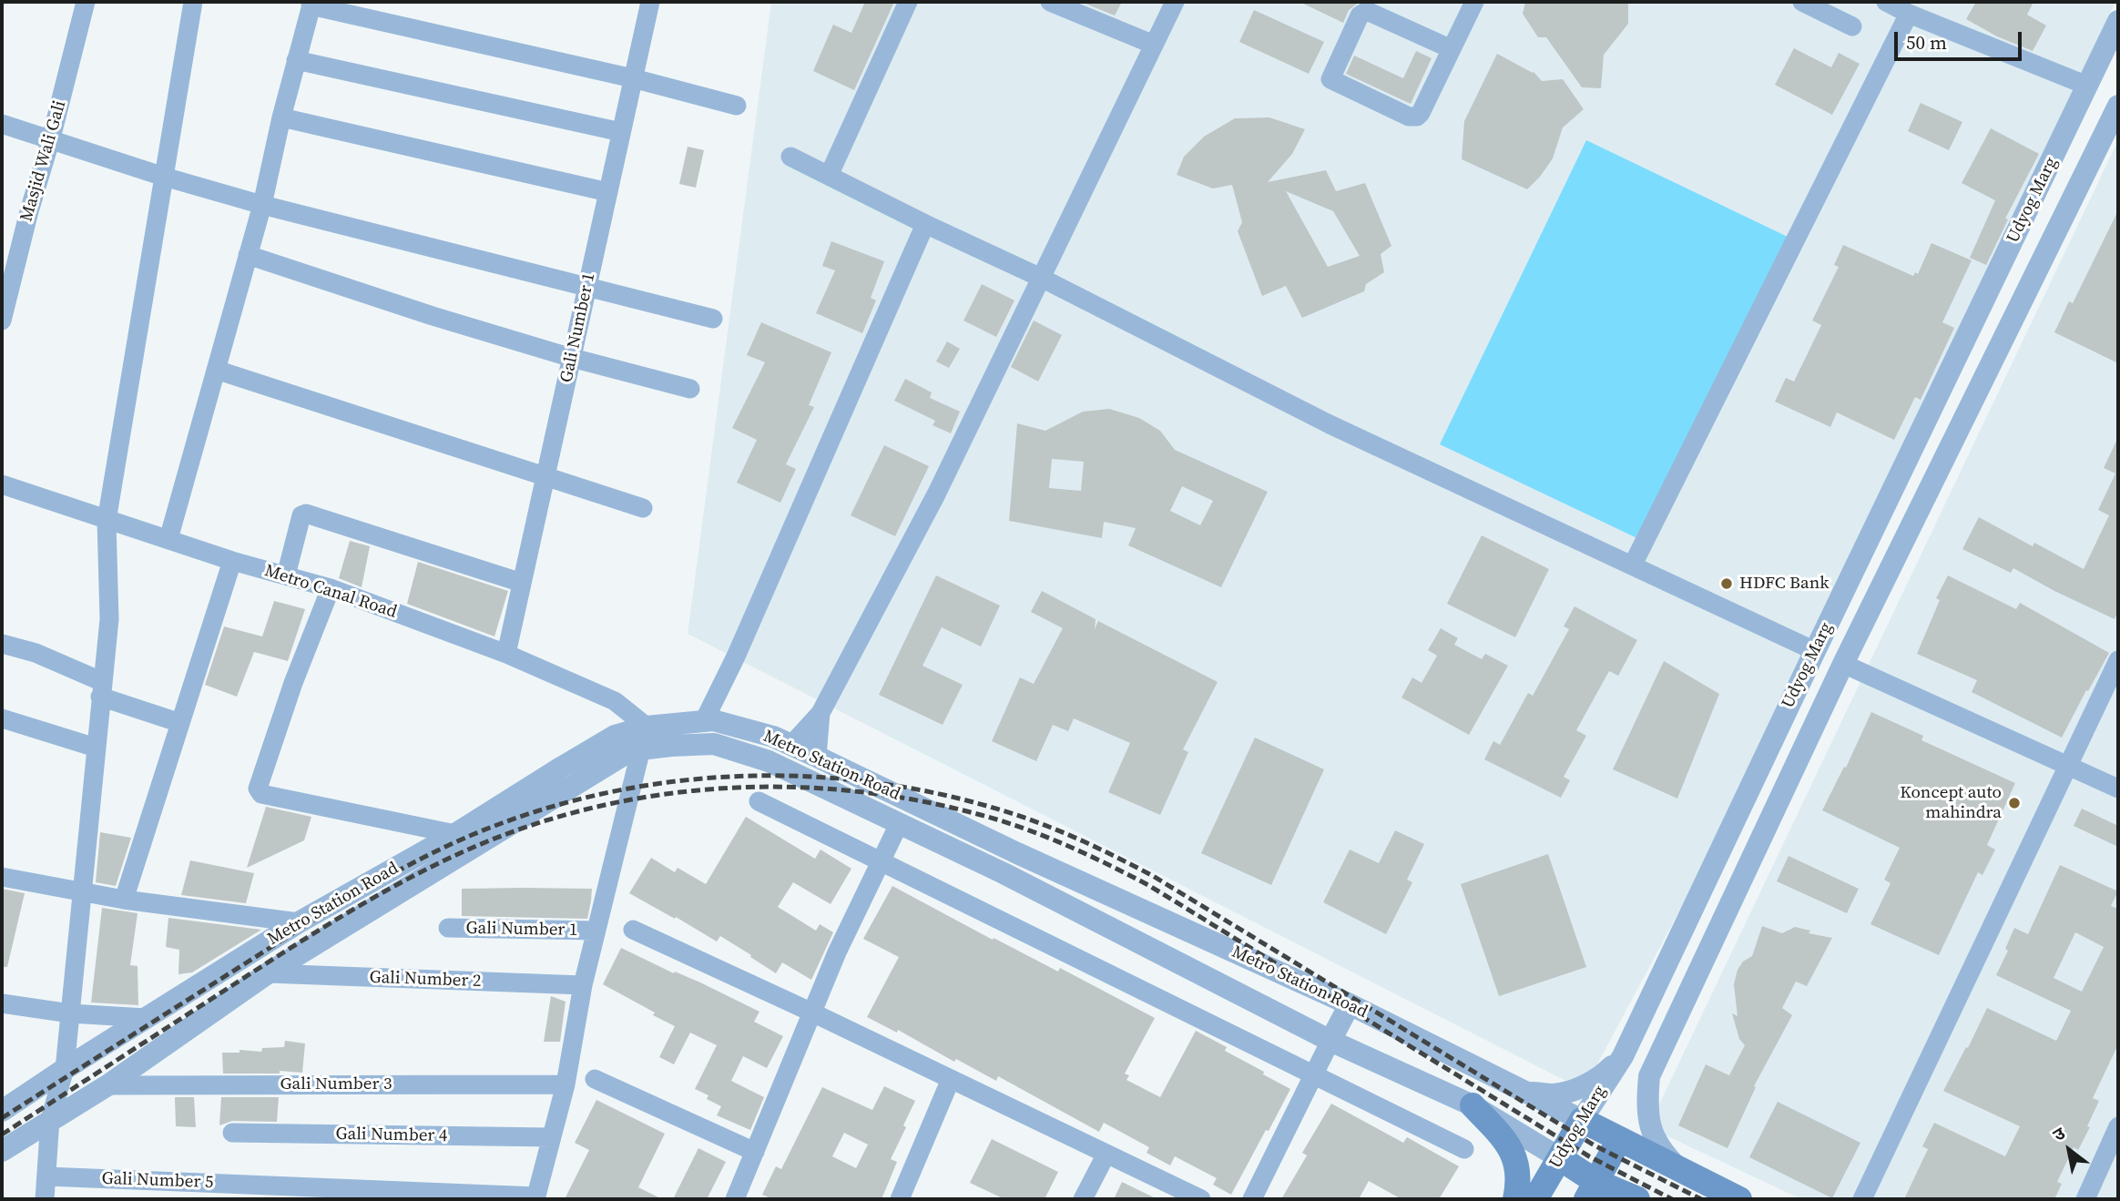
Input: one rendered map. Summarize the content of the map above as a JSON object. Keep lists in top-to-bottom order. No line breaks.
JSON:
{"streets":{"main road":["Udyog Marg"],"street":["Masjid Wali Gali","Gali Number 1","Metro Canal Road","Metro Station Road","Gali Number 2","Gali Number 3","Gali Number 4","Gali Number 5"]},"crossings":[["Udyog Marg","Metro Station Road"],["Gali Number 1","Metro Canal Road"],["Metro Canal Road","Metro Station Road"],["Metro Station Road","Gali Number 2"],["Metro Station Road","Gali Number 3"]],"places":["HDFC Bank","Koncept auto mahindra"],"scale_bar":"50 m","north":"top left"}
